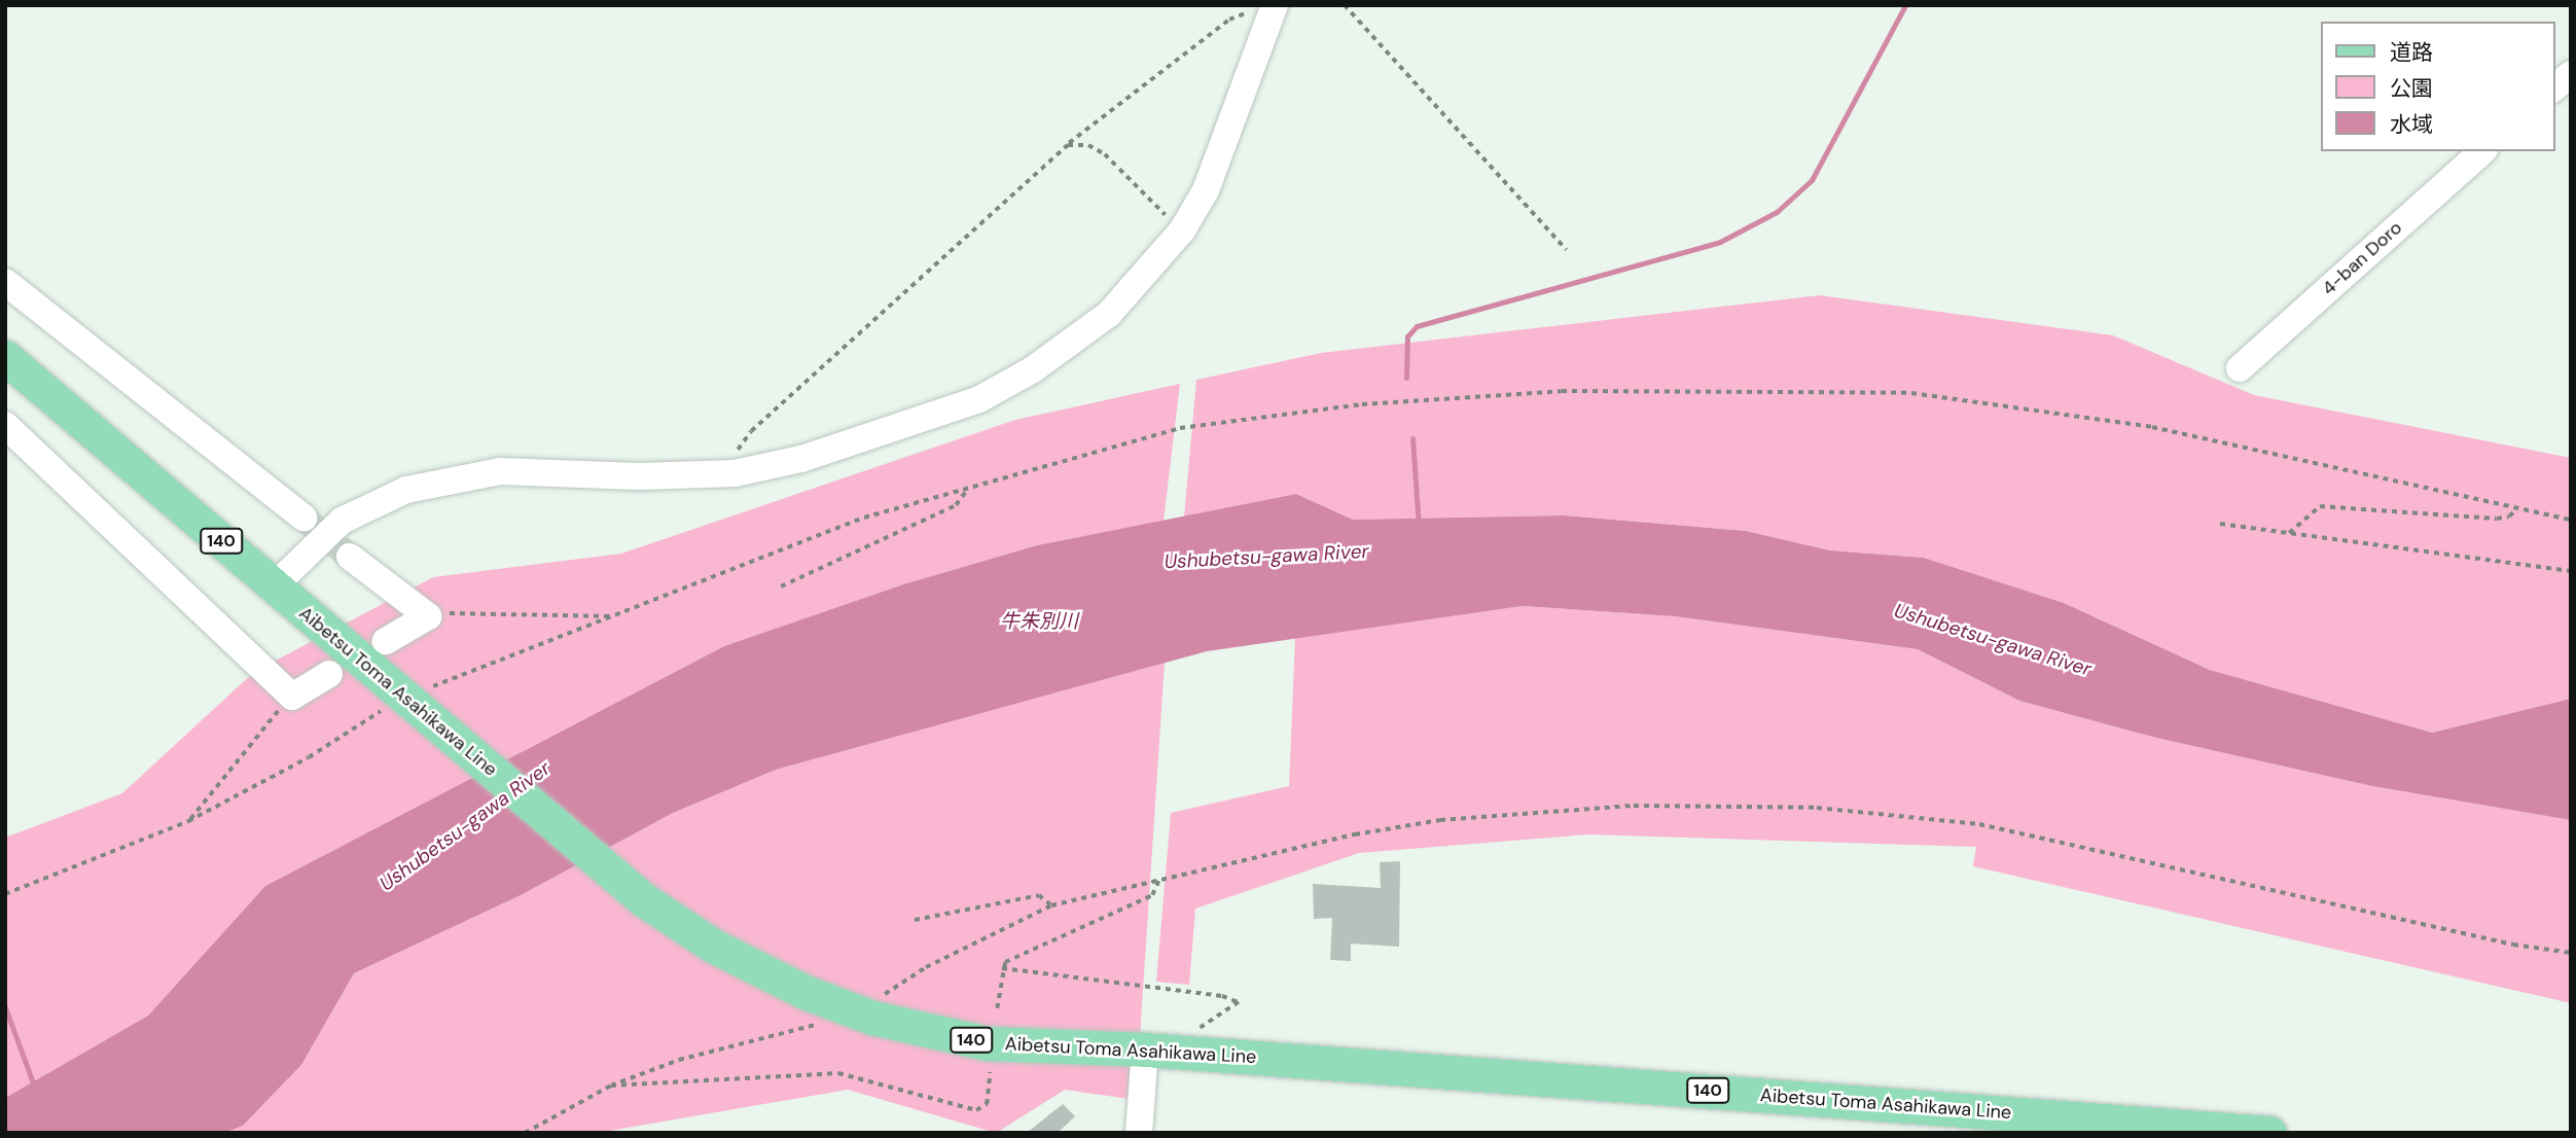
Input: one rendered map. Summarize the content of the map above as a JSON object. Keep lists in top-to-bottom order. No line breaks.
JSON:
{"streets":{"main road":["140","Aibetsu Toma Asahikawa Line"],"street":["4-ban Doro"]},"water":["Ushubetsu-gawa River","牛朱別川"],"legend":["道路","公園","水域"]}
